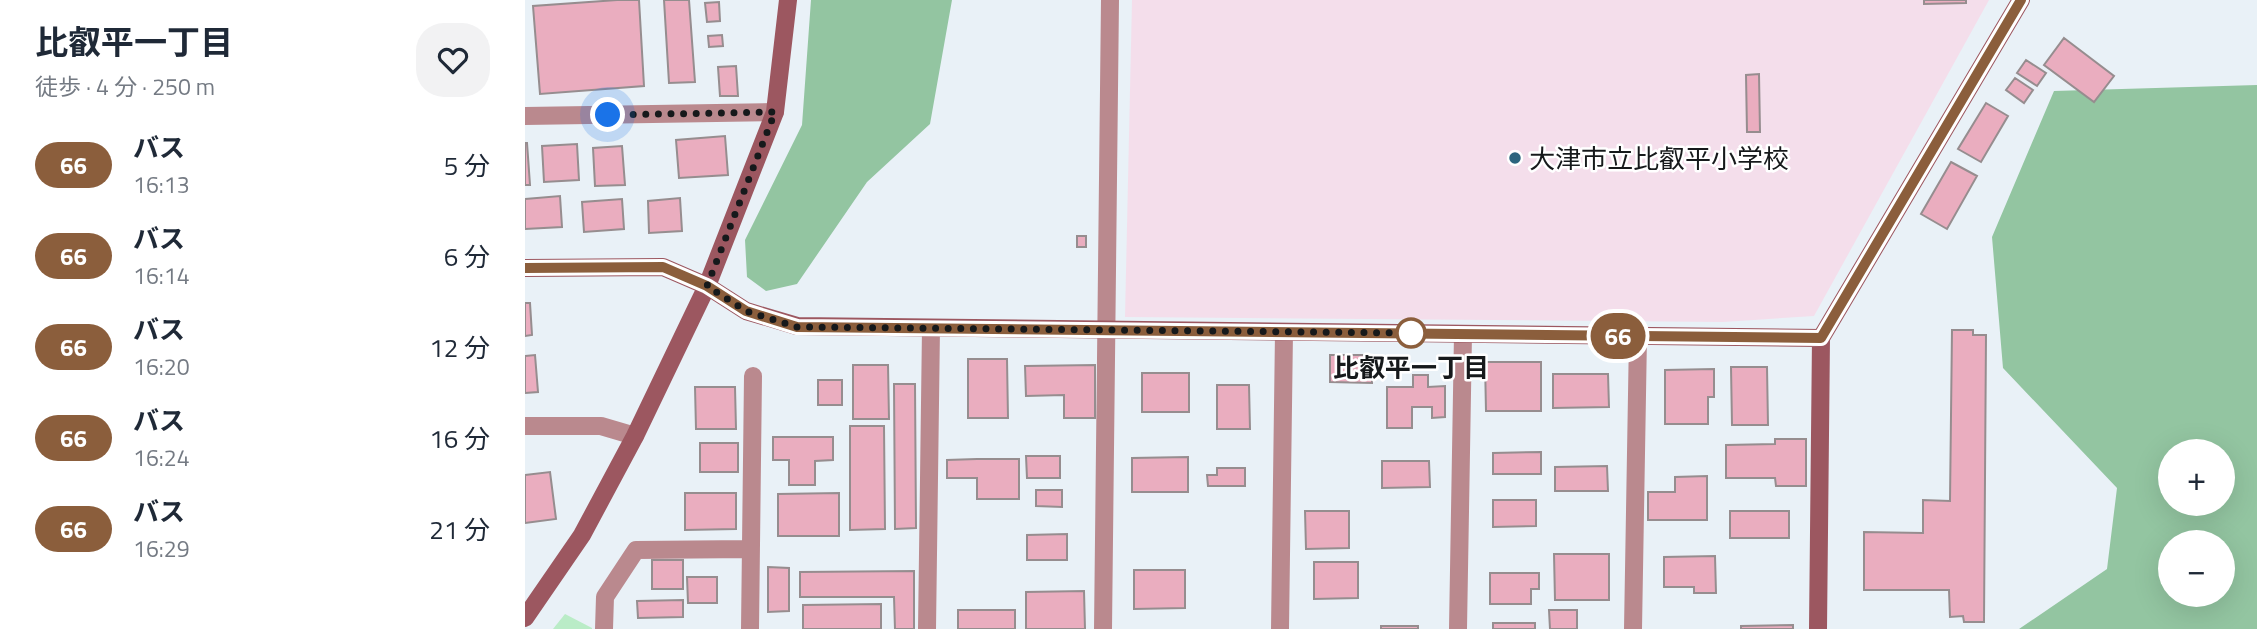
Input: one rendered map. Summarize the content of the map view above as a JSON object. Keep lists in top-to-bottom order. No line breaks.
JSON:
{"places":["大津市立比叡平小学校","比叡平一丁目"],"lines":["bus line 66"],"page":{"heading":["比叡平一丁目","徒歩 · 4 分 · 250 m"],"on_map":"66","list":[{"mark":"66","name":"バス","note":"16:13","value":"5 分"},{"mark":"66","name":"バス","note":"16:14","value":"6 分"},{"mark":"66","name":"バス","note":"16:20","value":"12 分"},{"mark":"66","name":"バス","note":"16:24","value":"16 分"},{"mark":"66","name":"バス","note":"16:29","value":"21 分"}],"map_buttons":["+","−"]}}
